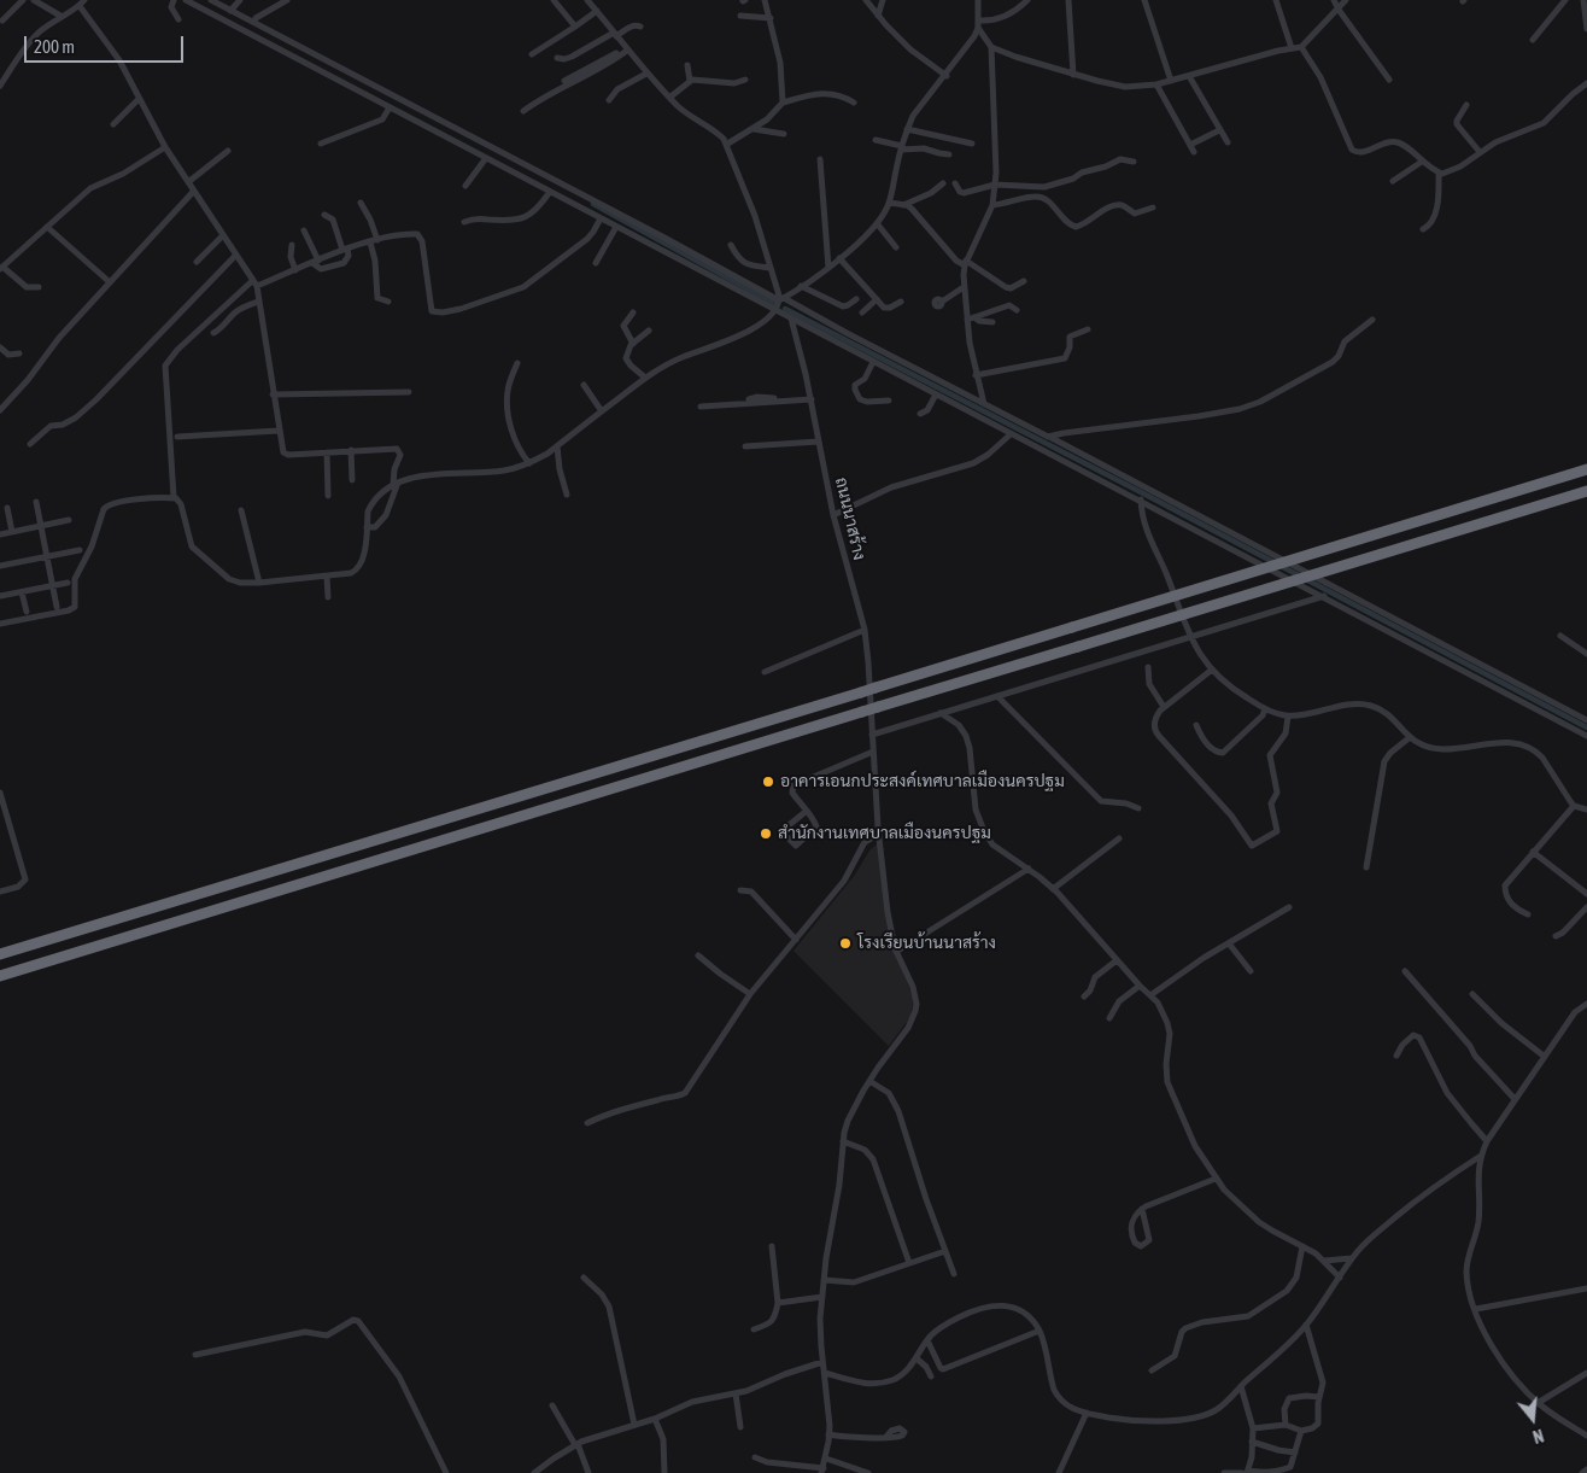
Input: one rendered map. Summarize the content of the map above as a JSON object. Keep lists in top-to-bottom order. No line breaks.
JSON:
{"streets":{"street":["ถนนนาสร้าง"]},"places":["อาคารเอนกประสงค์เทศบาลเมืองนครปฐม","สำนักงานเทศบาลเมืองนครปฐม","โรงเรียนบ้านนาสร้าง"],"scale_bar":"200 m","north":"bottom"}
